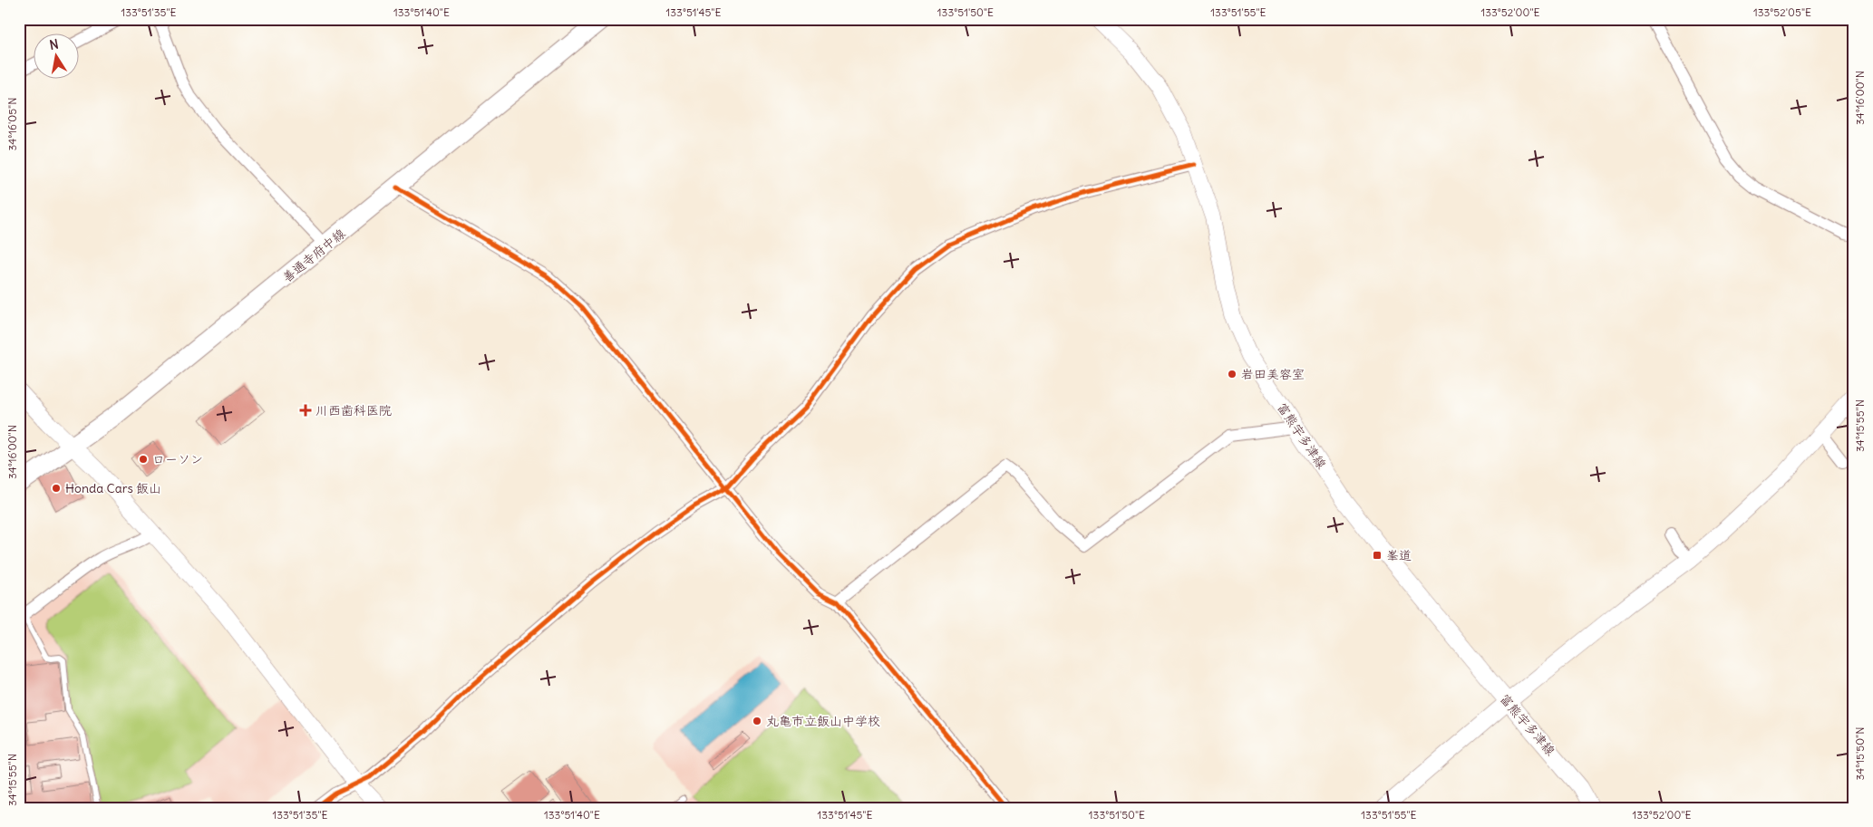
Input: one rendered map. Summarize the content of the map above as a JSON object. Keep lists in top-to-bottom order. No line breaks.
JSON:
{"streets":{"main road":["善通寺府中線"],"street":["富熊宇多津線"]},"places":{"other":["岩田美容室","ローソン","Honda Cars 飯山","丸亀市立飯山中学校"],"health":["川西歯科医院"],"transit":["峯道"]},"north":"top","coordinates":["133°51'35\"E","133°51'40\"E","133°51'45\"E","133°51'50\"E","133°51'55\"E","133°52'00\"E","133°52'05\"E","34°16'00\"N","34°16'05\"N","34°15'55\"N","34°15'50\"N"]}
